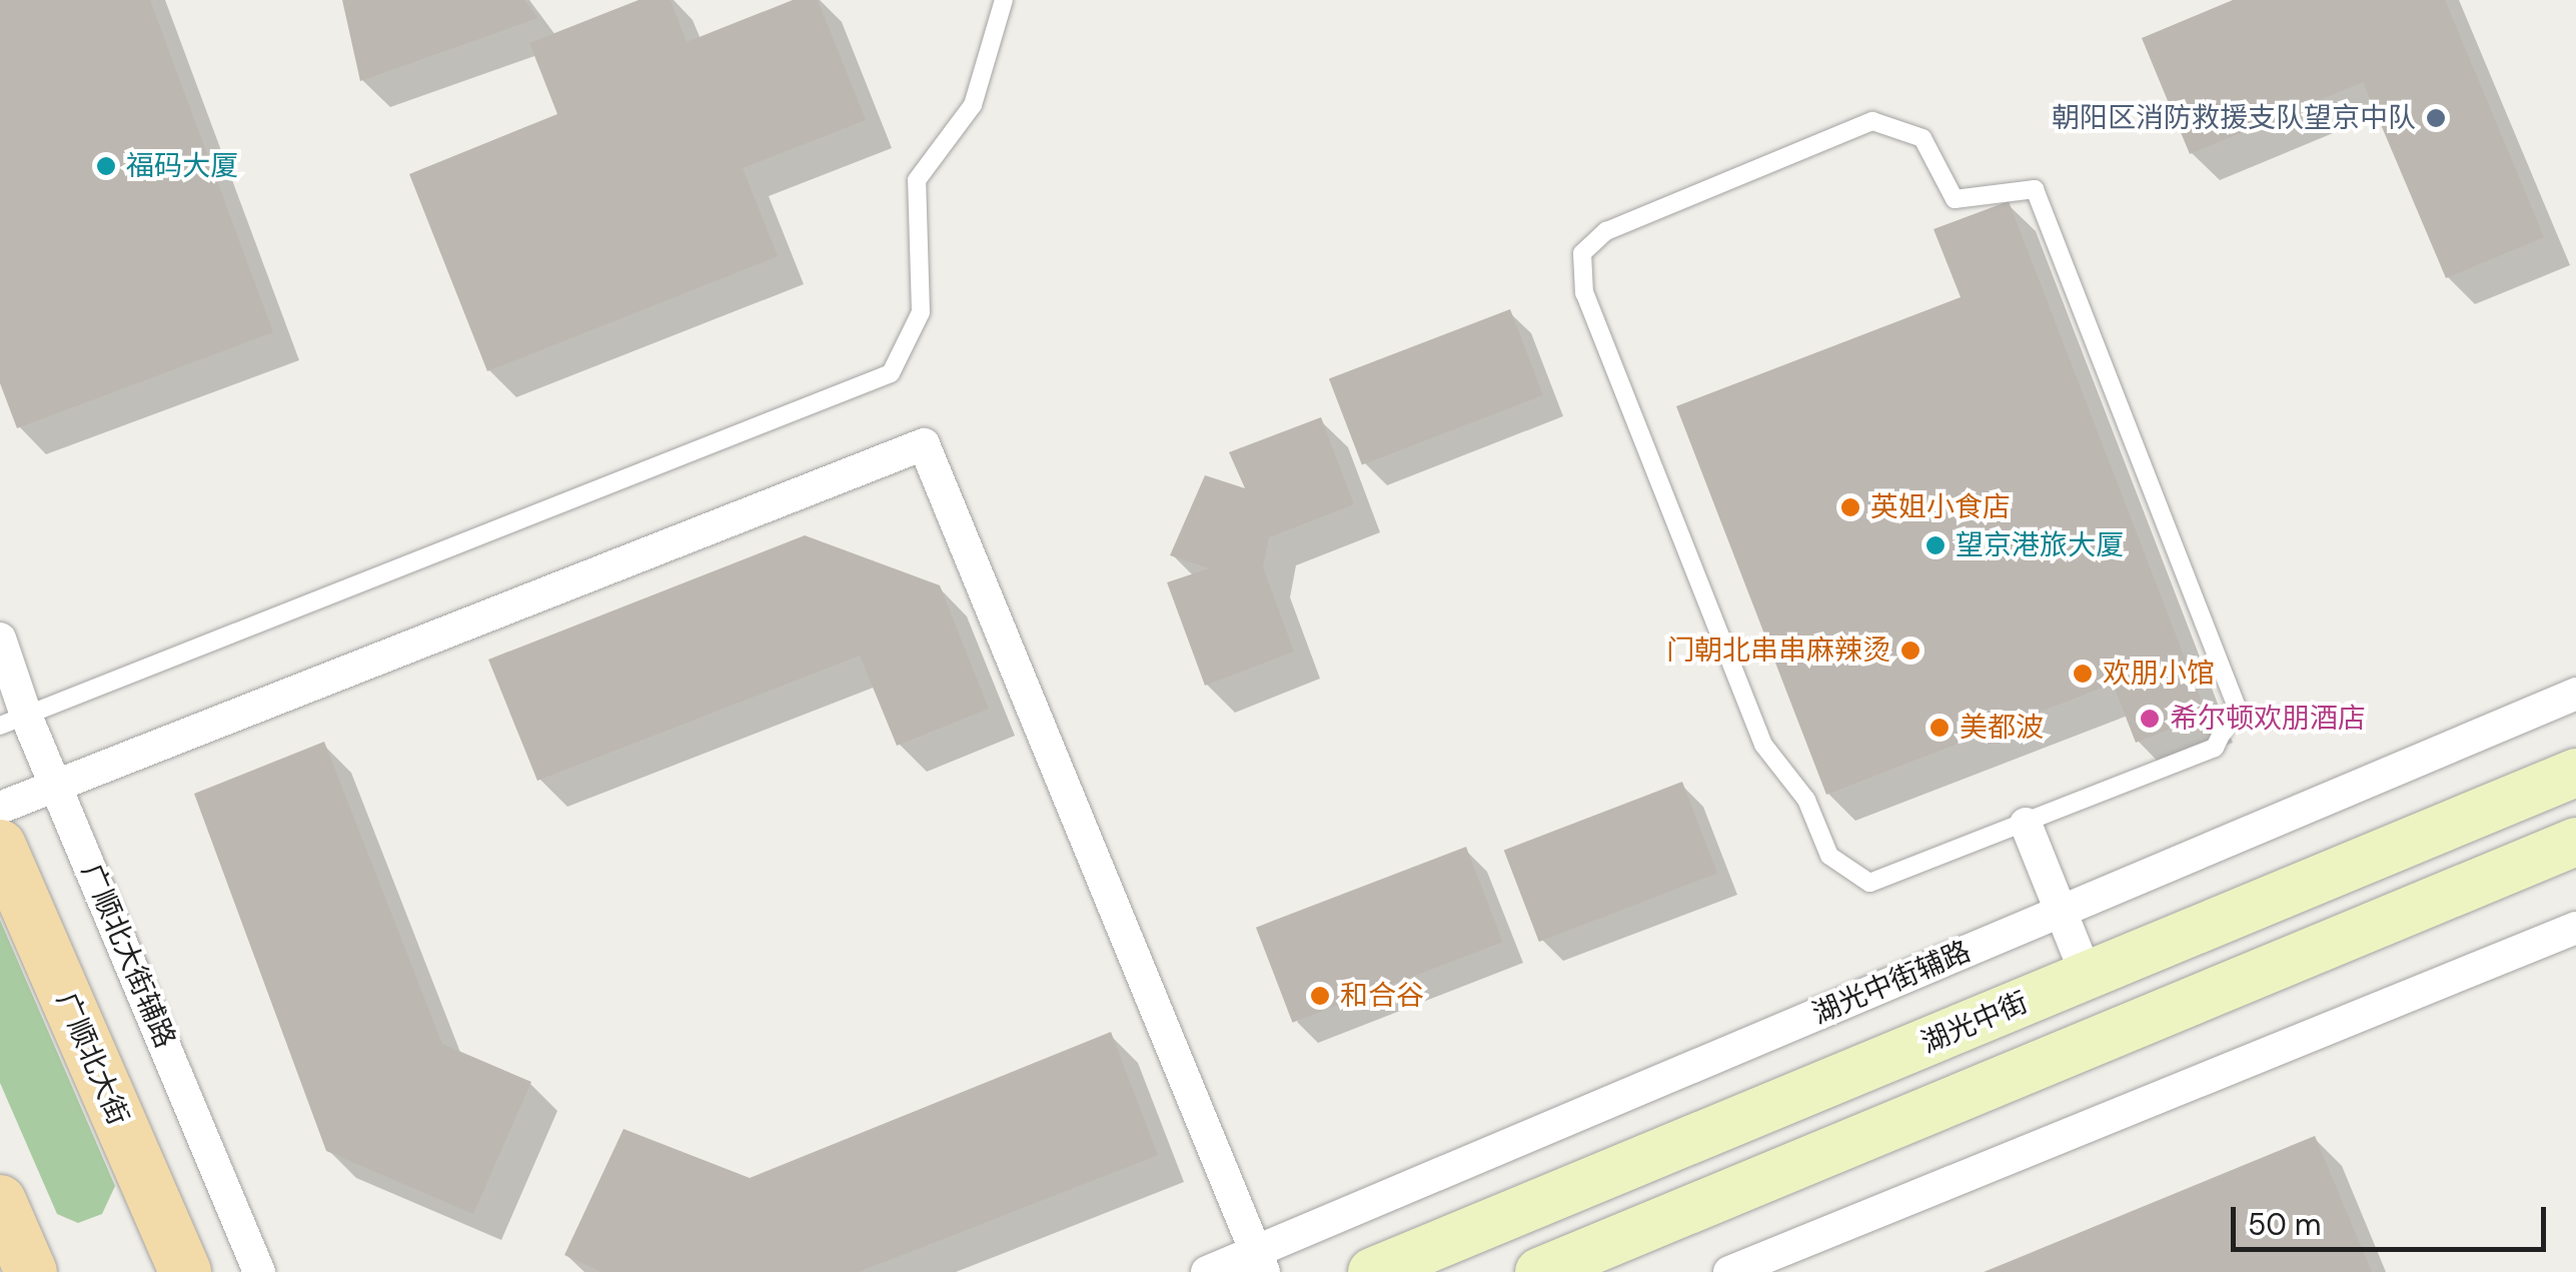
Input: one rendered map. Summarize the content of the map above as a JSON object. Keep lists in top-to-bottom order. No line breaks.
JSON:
{"streets":{"main road":["湖光中街","广顺北大街"],"street":["广顺北大街辅路","湖光中街辅路"]},"places":["朝阳区消防救援支队望京中队","福码大厦","英姐小食店","望京港旅大厦","门朝北串串麻辣烫","欢朋小馆","希尔顿欢朋酒店","美都波","和合谷"],"scale_bar":"50 m"}
